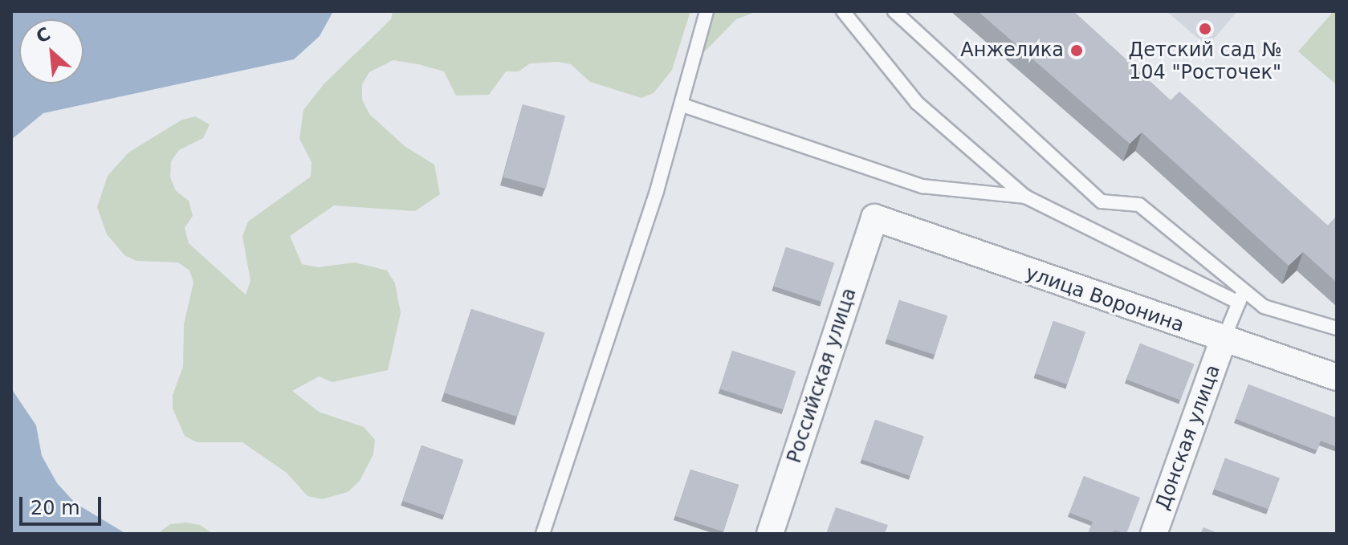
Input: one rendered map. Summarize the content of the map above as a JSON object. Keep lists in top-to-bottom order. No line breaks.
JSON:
{"streets":{"street":["улица Воронина","Российская улица","Донская улица"]},"crossings":[["улица Воронина","Российская улица"],["улица Воронина","Донская улица"]],"places":["Детский сад № 104 \"Росточек\"","Анжелика"],"scale_bar":"20 m","north":"top left"}
